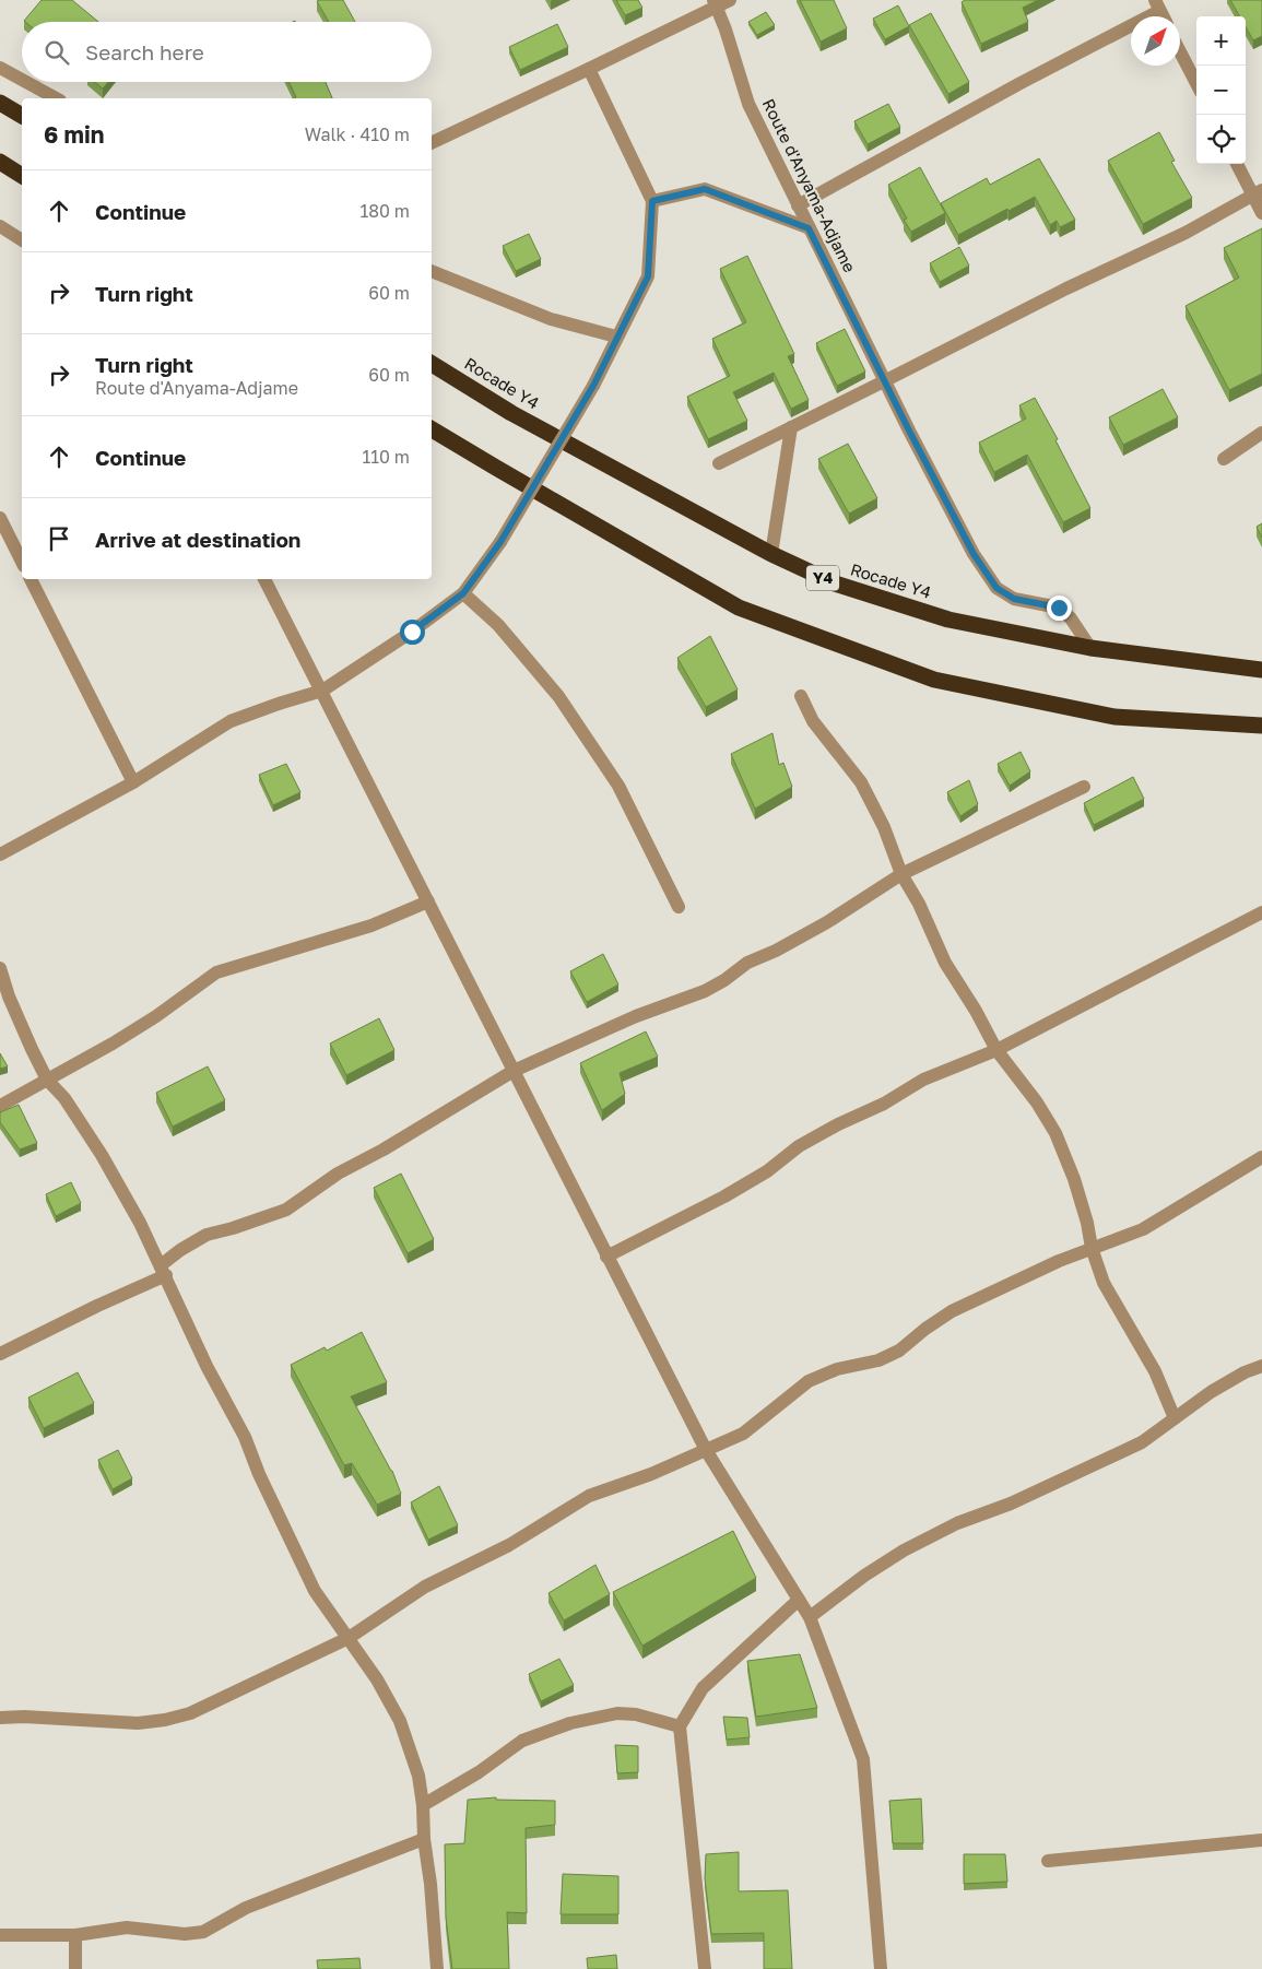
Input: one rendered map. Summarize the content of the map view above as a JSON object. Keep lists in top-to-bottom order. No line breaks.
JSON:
{"streets":{"highway":["Rocade Y4","Y4"],"street":["Route d'Anyama-Adjame"]},"crossings":[["Route d'Anyama-Adjame","Rocade Y4"]],"north":"top right","page":{"map_buttons":["+","−"],"search":"Search here","heading":["6 min","Walk · 410 m"],"list":[["Continue","180 m"],["Turn right","60 m"],["Turn right","Route d'Anyama-Adjame","60 m"],["Continue","110 m"],"Arrive at destination"]}}
